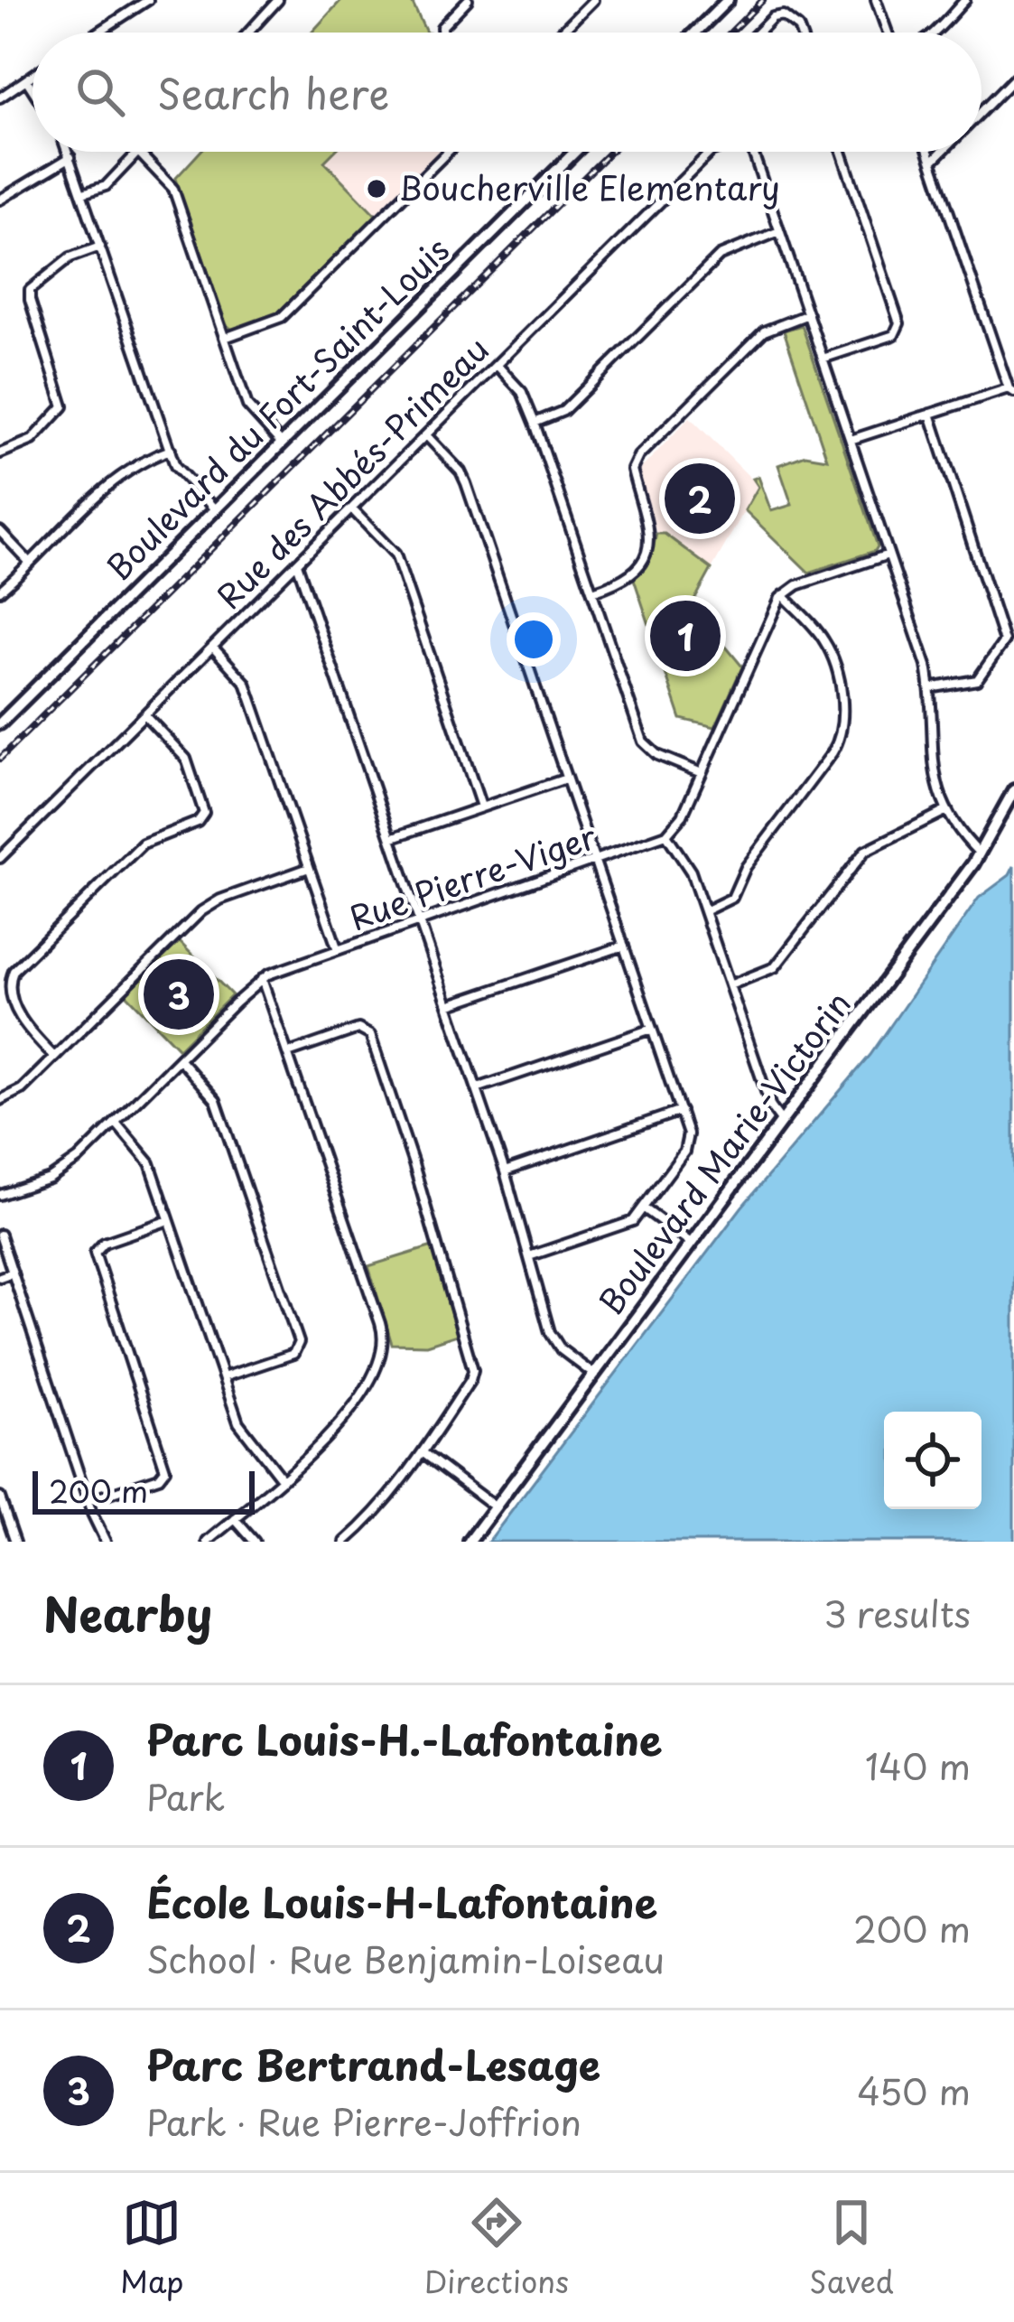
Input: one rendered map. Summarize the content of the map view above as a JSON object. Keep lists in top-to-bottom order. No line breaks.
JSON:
{"streets":{"street":["Boulevard du Fort-Saint-Louis","Rue des Abbés-Primeau","Rue Pierre-Viger","Boulevard Marie-Victorin"]},"places":["Boucherville Elementary"],"scale_bar":"200 m","page":{"search":"Search here","pins":["2","1","3"],"scale":"200 m","heading":["Nearby","3 results"],"list":[{"mark":"1","name":"Parc Louis-H.-Lafontaine","note":"Park","value":"140 m"},{"mark":"2","name":"École Louis-H-Lafontaine","note":"School · Rue Benjamin-Loiseau","value":"200 m"},{"mark":"3","name":"Parc Bertrand-Lesage","note":"Park · Rue Pierre-Joffrion","value":"450 m"}],"nav":["Map","Directions","Saved"]}}
